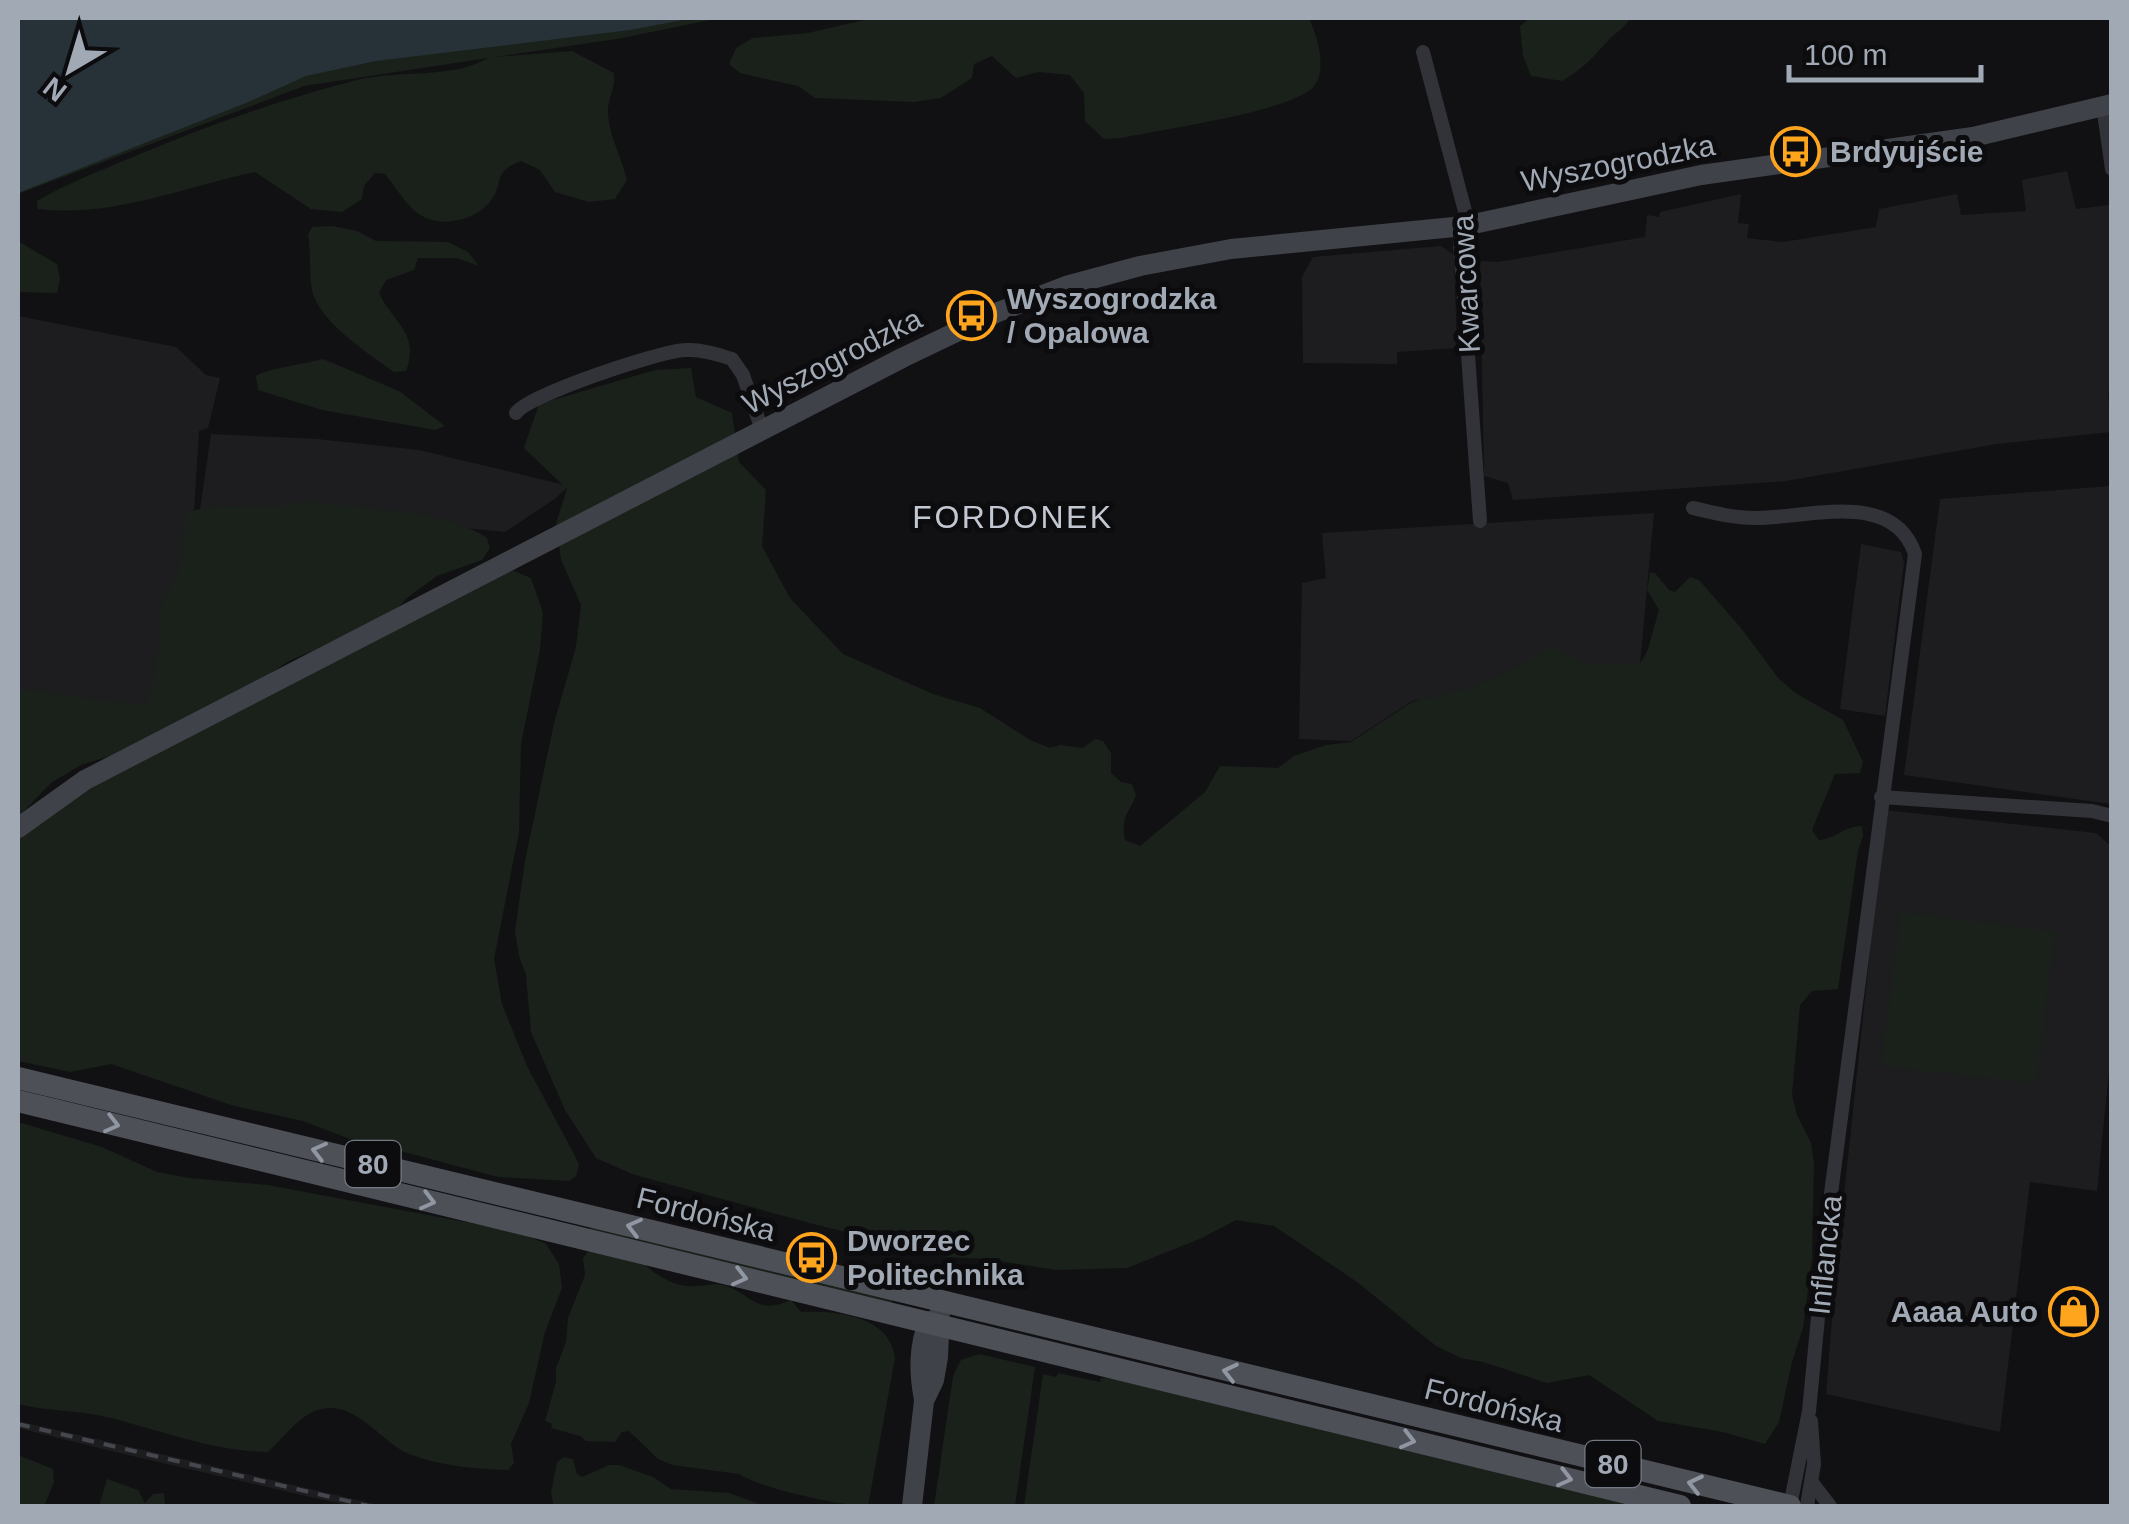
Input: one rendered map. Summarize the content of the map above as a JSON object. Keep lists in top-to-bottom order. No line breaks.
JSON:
{"streets":{"main road":["80","Fordońska"],"street":["Wyszogrodzka","Kwarcowa","Inflancka"]},"crossings":[["Wyszogrodzka","Kwarcowa"],["Fordońska","Inflancka"]],"districts":["FORDONEK"],"places":{"bus stop":["Brdyujście","Wyszogrodzka / Opalowa","Dworzec Politechnika"],"shop":["Aaaa Auto"]},"scale_bar":"100 m","north":"bottom left"}
